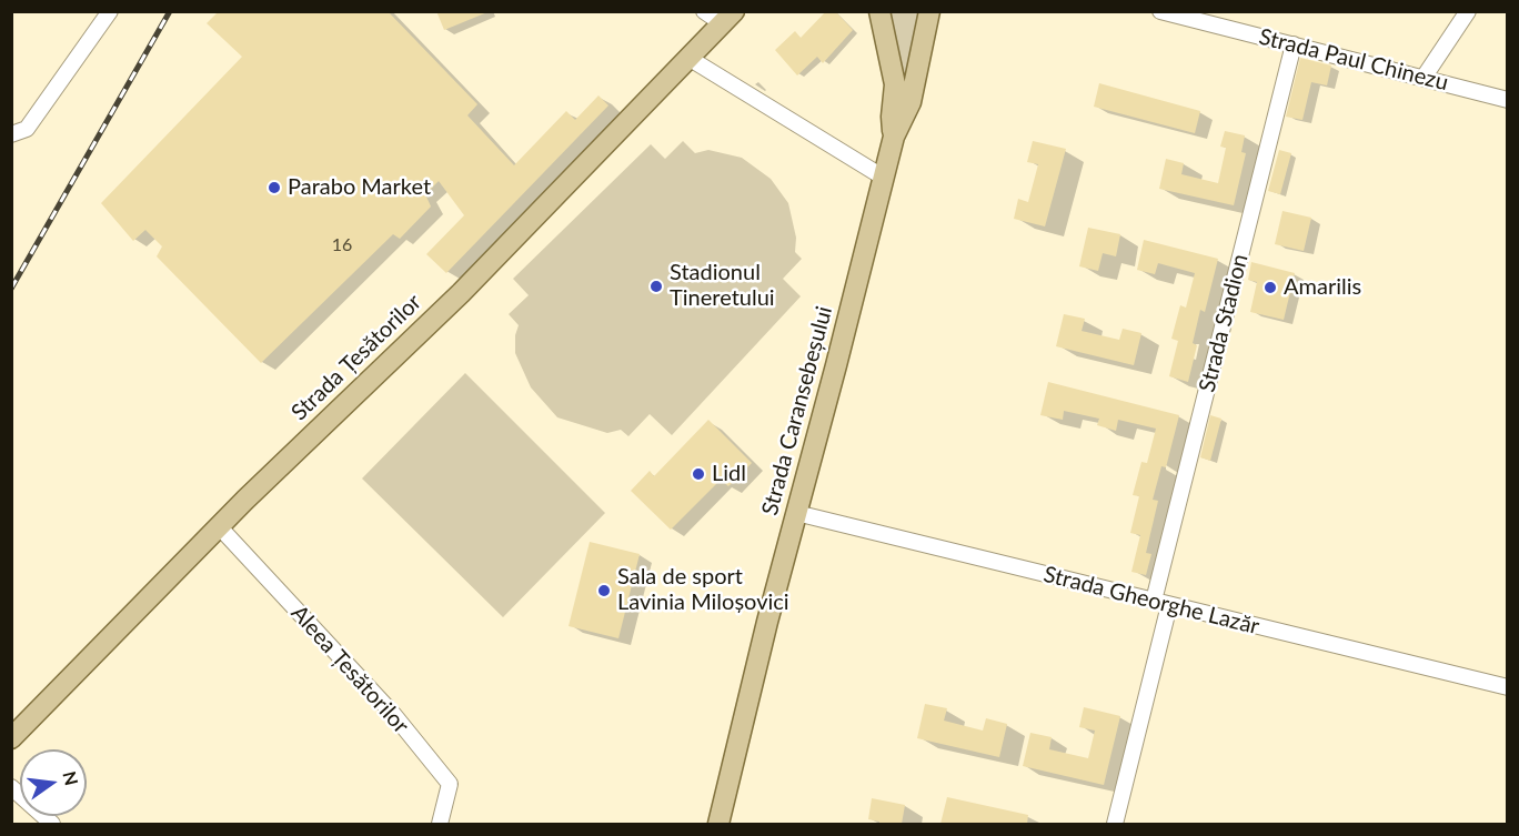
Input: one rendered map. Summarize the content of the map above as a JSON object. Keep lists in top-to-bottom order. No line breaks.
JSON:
{"streets":{"main road":["Strada Țesătorilor","Strada Caransebeșului"],"street":["Strada Paul Chinezu","Strada Stadion","Strada Gheorghe Lazăr","Aleea Țesătorilor"]},"crossings":[["Strada Paul Chinezu","Strada Stadion"],["Strada Stadion","Strada Gheorghe Lazăr"],["Strada Țesătorilor","Aleea Țesătorilor"],["Strada Caransebeșului","Strada Gheorghe Lazăr"]],"places":["Parabo Market","Stadionul Tineretului","Amarilis","Lidl","Sala de sport Lavinia Miloșovici"],"house_numbers":["16"],"north":"right"}
